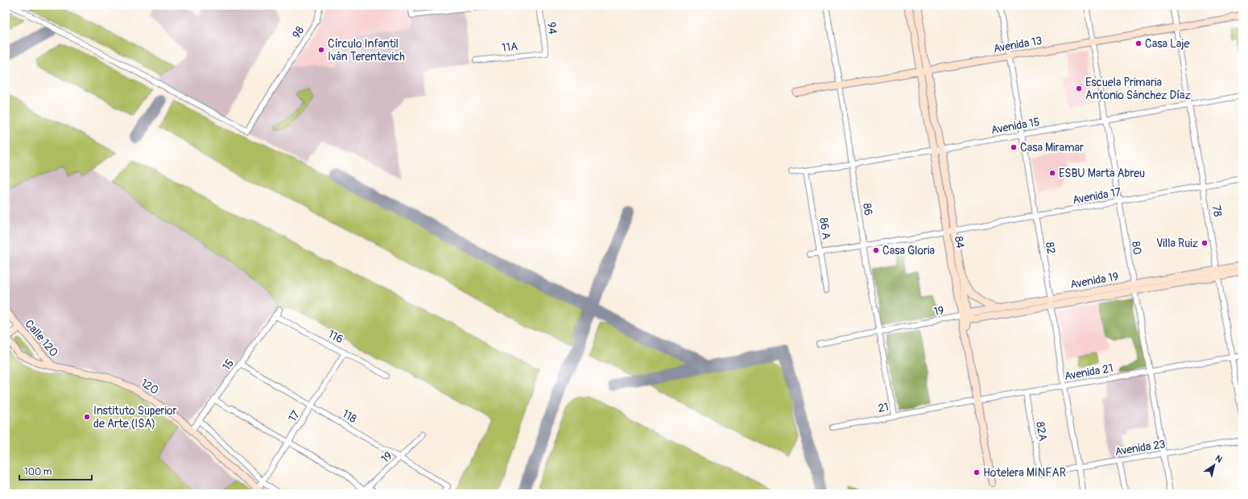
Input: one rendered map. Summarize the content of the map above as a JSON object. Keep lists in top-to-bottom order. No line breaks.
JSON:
{"streets":{"main road":["Avenida 13","84","Avenida 19","Calle 120","120"],"street":["94","98","11A","Avenida 15","Avenida 17","86","78","86 A","82","80","19","116","15","Avenida 21","21","17","118","82A","Avenida 23"]},"crossings":[["94","11A"],["Avenida 13","86"],["Avenida 13","78"],["Avenida 13","84"],["Avenida 13","82"],["Avenida 13","80"],["Avenida 15","86"],["Avenida 15","78"],["Avenida 15","86 A"],["Avenida 15","84"],["Avenida 15","82"],["Avenida 15","80"],["Avenida 17","86"],["Avenida 17","78"],["Avenida 17","86 A"],["Avenida 17","84"],["Avenida 17","82"],["Avenida 17","80"],["86","19"],["86","21"],["78","Avenida 19"],["78","Avenida 21"],["84","Avenida 19"],["84","19"],["84","Avenida 21"],["82","Avenida 19"],["82","Avenida 21"],["82","Avenida 23"],["80","Avenida 19"],["80","Avenida 21"],["80","Avenida 23"],["Avenida 19","19"],["19","118"],["116","15"],["116","17"],["Calle 120","120"],["15","120"],["15","118"],["Avenida 21","21"],["Avenida 21","82A"],["120","17"],["17","118"],["82A","Avenida 23"]],"places":["Casa Laje","Círculo Infantil Iván Terentevich","Escuela Primaria Antonio Sánchez Díaz","Casa Miramar","ESBU Marta Abreu","Villa Ruiz","Casa Gloria","Instituto Superior de Arte (ISA)","Hotelera MINFAR"],"scale_bar":"100 m","north":"top right"}
